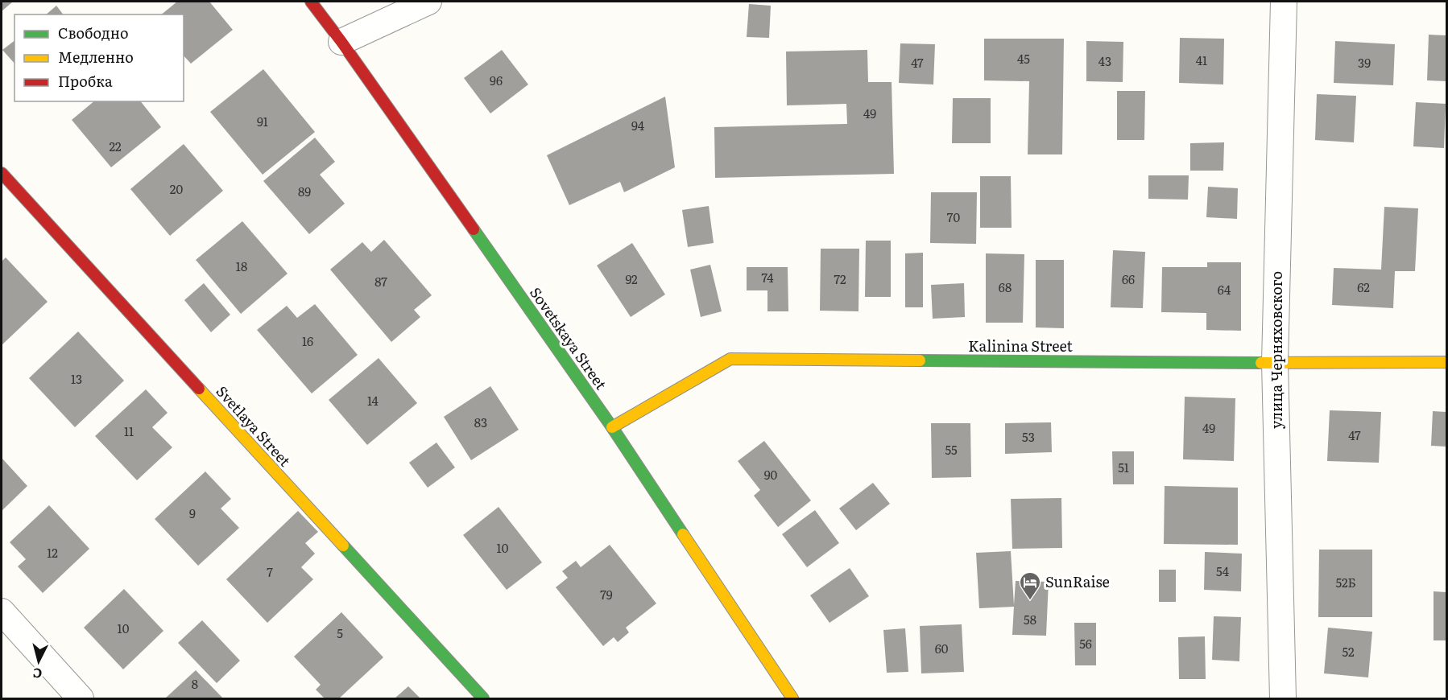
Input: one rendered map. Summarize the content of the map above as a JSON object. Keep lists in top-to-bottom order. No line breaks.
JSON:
{"streets":{"street":["Sovetskaya Street","Kalinina Street","улица Черняховского","Svetlaya Street"]},"crossings":[["Sovetskaya Street","Kalinina Street"],["Kalinina Street","улица Черняховского"]],"places":{"hotel":["SunRaise"]},"house_numbers":["45","41","43","47","39","96","49","91","94","22","20","89","70","18","74","92","72","66","87","68","62","64","16","13","14","83","49","11","47","53","55","51","90","9","10","12","54","7","52Б","79","58","10","5","56","60","52","8"],"legend":["Свободно","Медленно","Пробка"],"north":"bottom"}
